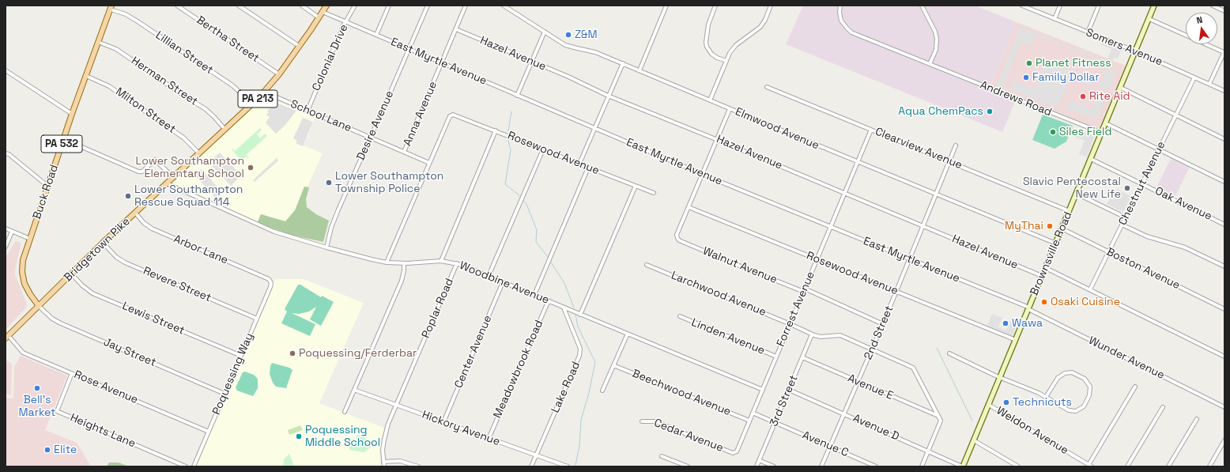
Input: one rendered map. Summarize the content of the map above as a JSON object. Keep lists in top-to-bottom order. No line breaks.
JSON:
{"streets":{"main road":["PA 213","PA 532","Buck Road","Bridgetown Pike"],"street":["Bertha Street","Somers Avenue","Lillian Street","Hazel Avenue","Colonial Drive","East Myrtle Avenue","Herman Street","Andrews Road","Milton Street","Anna Avenue","School Lane","Desire Avenue","Elmwood Avenue","Clearview Avenue","Rosewood Avenue","Chestnut Avenue","Oak Avenue","Arbor Lane","Brownsville Road","Walnut Avenue","Boston Avenue","Woodbine Avenue","Revere Street","Larchwood Avenue","Poplar Road","Forrest Avenue","Lewis Street","2nd Street","Linden Avenue","Center Avenue","Jay Street","Wunder Avenue","Meadowbrook Road","Poquessing Way","Rose Avenue","Lake Road","Avenue E","Beechwood Avenue","3rd Street","Avenue D","Hickory Avenue","Heights Lane","Weldon Avenue","Cedar Avenue","Avenue C"]},"crossings":[["Bertha Street","Bridgetown Pike"],["Somers Avenue","Chestnut Avenue"],["Somers Avenue","Brownsville Road"],["Lillian Street","Buck Road"],["Lillian Street","Bridgetown Pike"],["Hazel Avenue","Anna Avenue"],["Hazel Avenue","Brownsville Road"],["Hazel Avenue","Forrest Avenue"],["Hazel Avenue","2nd Street"],["Colonial Drive","East Myrtle Avenue"],["Colonial Drive","School Lane"],["East Myrtle Avenue","Anna Avenue"],["East Myrtle Avenue","Desire Avenue"],["East Myrtle Avenue","Bridgetown Pike"],["East Myrtle Avenue","Brownsville Road"],["East Myrtle Avenue","Forrest Avenue"],["East Myrtle Avenue","2nd Street"],["East Myrtle Avenue","Wunder Avenue"],["Herman Street","Buck Road"],["Herman Street","Bridgetown Pike"],["Andrews Road","Brownsville Road"],["Milton Street","Buck Road"],["Milton Street","Bridgetown Pike"],["Anna Avenue","School Lane"],["School Lane","Desire Avenue"],["School Lane","Rosewood Avenue"],["School Lane","Bridgetown Pike"],["Desire Avenue","Woodbine Avenue"],["Elmwood Avenue","Brownsville Road"],["Elmwood Avenue","Forrest Avenue"],["Elmwood Avenue","2nd Street"],["Clearview Avenue","Brownsville Road"],["Clearview Avenue","Forrest Avenue"],["Clearview Avenue","2nd Street"],["Rosewood Avenue","Brownsville Road"],["Rosewood Avenue","Walnut Avenue"],["Rosewood Avenue","Poplar Road"],["Rosewood Avenue","Forrest Avenue"],["Rosewood Avenue","2nd Street"],["Chestnut Avenue","Oak Avenue"],["Chestnut Avenue","Boston Avenue"],["Buck Road","Bridgetown Pike"],["Buck Road","Jay Street"],["Oak Avenue","Brownsville Road"],["Bridgetown Pike","Arbor Lane"],["Bridgetown Pike","Woodbine Avenue"],["Bridgetown Pike","Revere Street"],["Bridgetown Pike","Lewis Street"],["Bridgetown Pike","Jay Street"],["Bridgetown Pike","Rose Avenue"],["Arbor Lane","Poquessing Way"],["Brownsville Road","Boston Avenue"],["Brownsville Road","Wunder Avenue"],["Brownsville Road","Avenue D"],["Brownsville Road","Weldon Avenue"],["Walnut Avenue","Forrest Avenue"],["Walnut Avenue","2nd Street"],["Woodbine Avenue","Poplar Road"],["Woodbine Avenue","Forrest Avenue"],["Woodbine Avenue","Center Avenue"],["Woodbine Avenue","Meadowbrook Road"],["Woodbine Avenue","Lake Road"],["Revere Street","Poquessing Way"],["Larchwood Avenue","Forrest Avenue"],["Larchwood Avenue","2nd Street"],["Larchwood Avenue","Avenue E"],["Larchwood Avenue","3rd Street"],["Poplar Road","Hickory Avenue"],["Forrest Avenue","Linden Avenue"],["Forrest Avenue","Beechwood Avenue"],["Forrest Avenue","Cedar Avenue"],["Lewis Street","Poquessing Way"],["2nd Street","Avenue E"],["2nd Street","Avenue D"],["2nd Street","Avenue C"],["Center Avenue","Hickory Avenue"],["Jay Street","Poquessing Way"],["Meadowbrook Road","Hickory Avenue"],["Poquessing Way","Rose Avenue"],["Rose Avenue","Heights Lane"],["Lake Road","Hickory Avenue"],["Avenue E","3rd Street"],["3rd Street","Avenue D"],["3rd Street","Avenue C"]],"places":["Z&M","Planet Fitness","Family Dollar","Rite Aid","Aqua ChemPacs","Siles Field","Lower Southampton Elementary School","Lower Southampton Township Police","Slavic Pentecostal New Life","Lower Southampton Rescue Squad 114","MyThai","Osaki Cuisine","Wawa","Poquessing/Ferderbar","Bell's Market","Technicuts","Poquessing Middle School","Elite"],"north":"top"}
